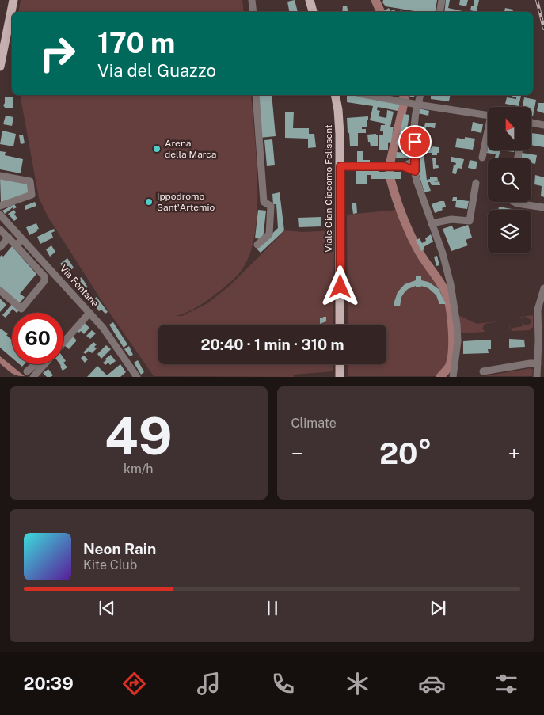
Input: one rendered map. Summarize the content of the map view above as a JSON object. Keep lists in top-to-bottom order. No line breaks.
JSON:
{"streets":{"main road":["Viale Gian Giacomo Felissent"],"street":["Via Fontane"]},"places":["Arena della Marca","Ippodromo Sant'Artemio"],"north":"top","page":{"turn":["170 m","Via del Guazzo"],"limit":"60","trip":"20:40 · 1 min · 310 m","tile":[["49","km/h"],"Climate"],"heat":["−","20°","+"],"song":["Neon Rain","Kite Club"],"tabs":"20:39"}}
